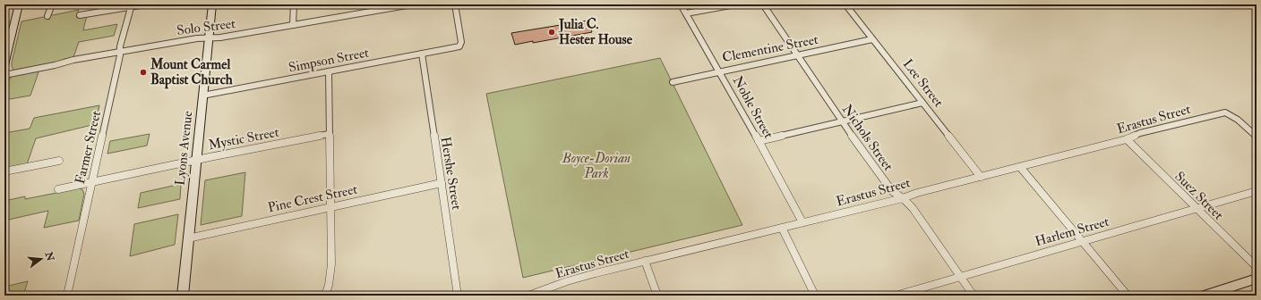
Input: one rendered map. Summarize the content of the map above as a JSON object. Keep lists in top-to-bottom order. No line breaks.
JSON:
{"streets":{"street":["Solo Street","Clementine Street","Simpson Street","Lee Street","Noble Street","Erastus Street","Nichols Street","Mystic Street","Farmer Street","Lyons Avenue","Hershe Street","Suez Street","Pine Crest Street","Harlem Street"]},"crossings":[["Solo Street","Farmer Street"],["Solo Street","Lyons Avenue"],["Clementine Street","Lee Street"],["Clementine Street","Noble Street"],["Clementine Street","Nichols Street"],["Simpson Street","Lyons Avenue"],["Simpson Street","Hershe Street"],["Lee Street","Erastus Street"],["Noble Street","Erastus Street"],["Erastus Street","Nichols Street"],["Erastus Street","Suez Street"],["Nichols Street","Harlem Street"],["Mystic Street","Farmer Street"],["Mystic Street","Lyons Avenue"],["Lyons Avenue","Pine Crest Street"],["Hershe Street","Pine Crest Street"],["Suez Street","Harlem Street"]],"parks":["Boyce-Dorian Park"],"places":["Julia C. Hester House","Mount Carmel Baptist Church"],"north":"right"}
